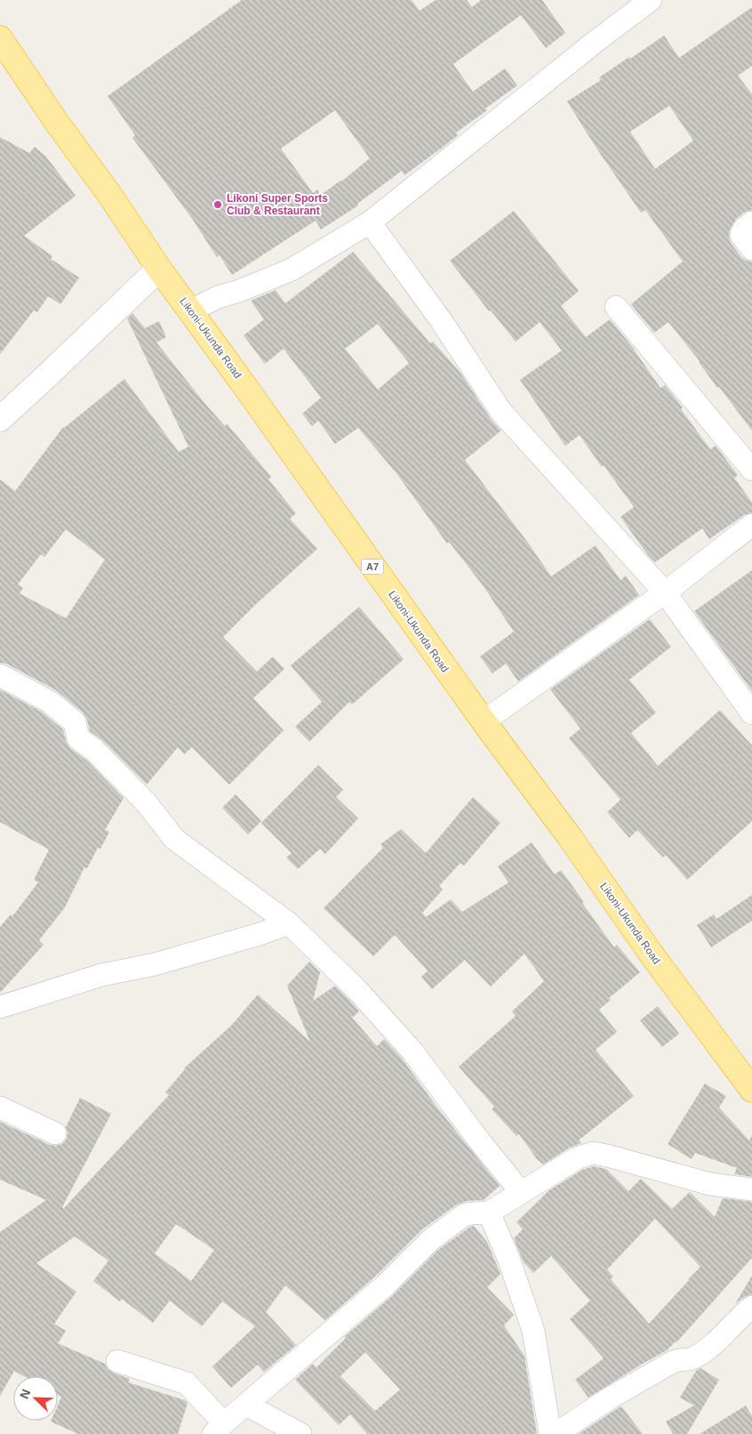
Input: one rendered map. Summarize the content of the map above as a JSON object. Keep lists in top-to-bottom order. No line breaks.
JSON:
{"streets":{"highway":["Likoni-Ukunda Road","A7"]},"places":["Likoni Super Sports Club & Restaurant"],"north":"top left"}
